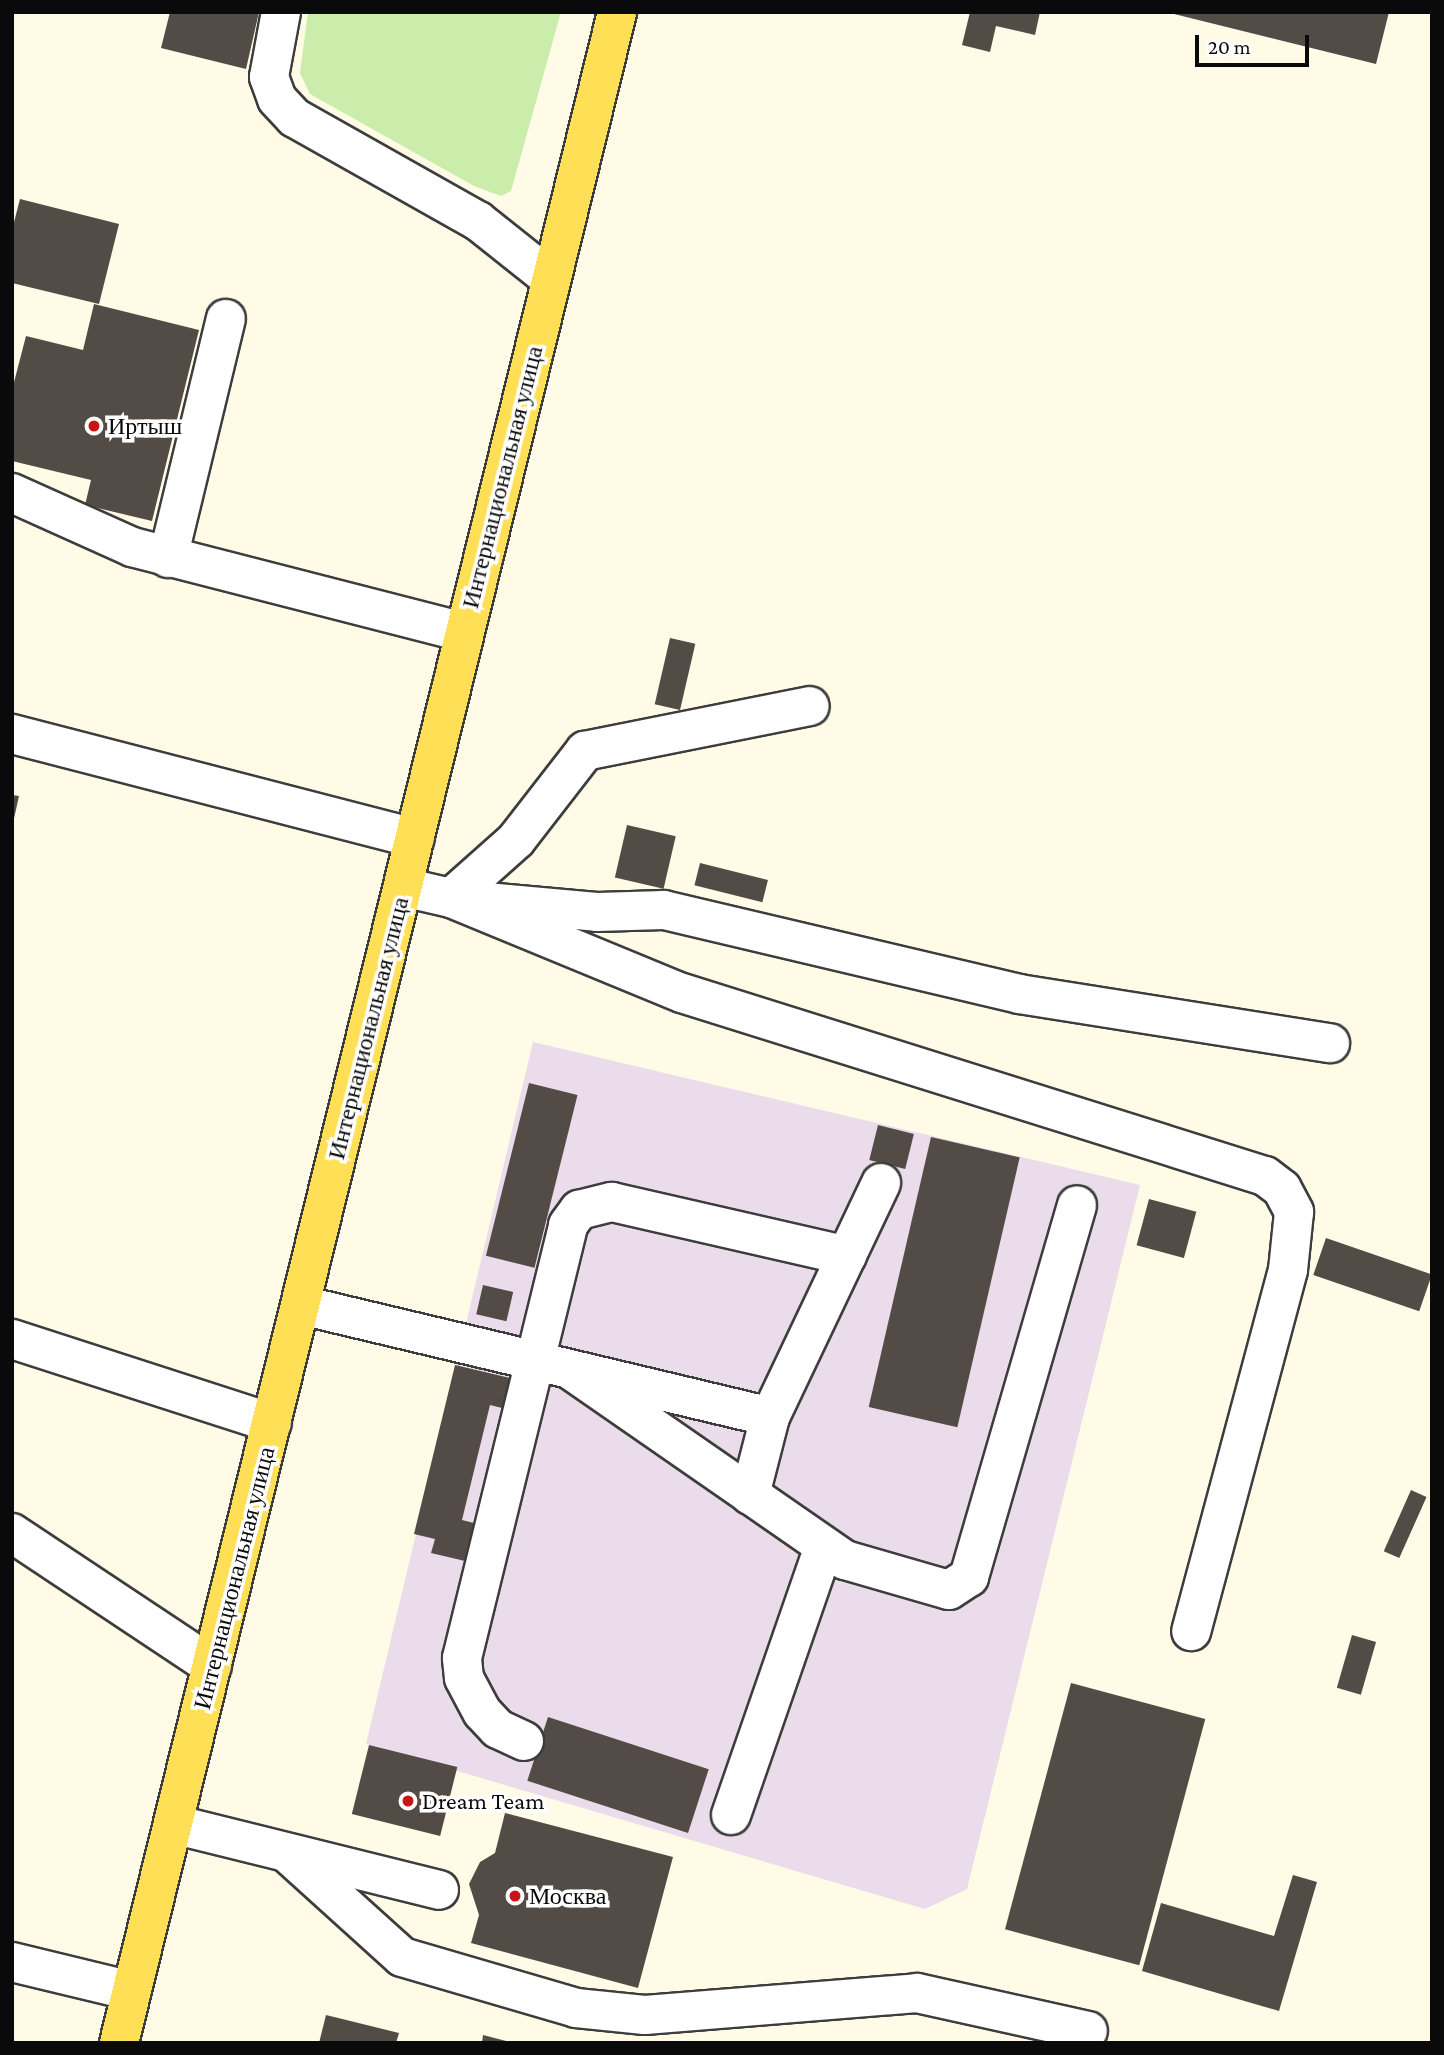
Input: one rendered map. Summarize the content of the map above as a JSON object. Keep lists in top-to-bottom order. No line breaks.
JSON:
{"streets":{"main road":["Интернациональная улица"]},"places":["Иртыш","Dream Team","Москва"],"scale_bar":"20 m"}
